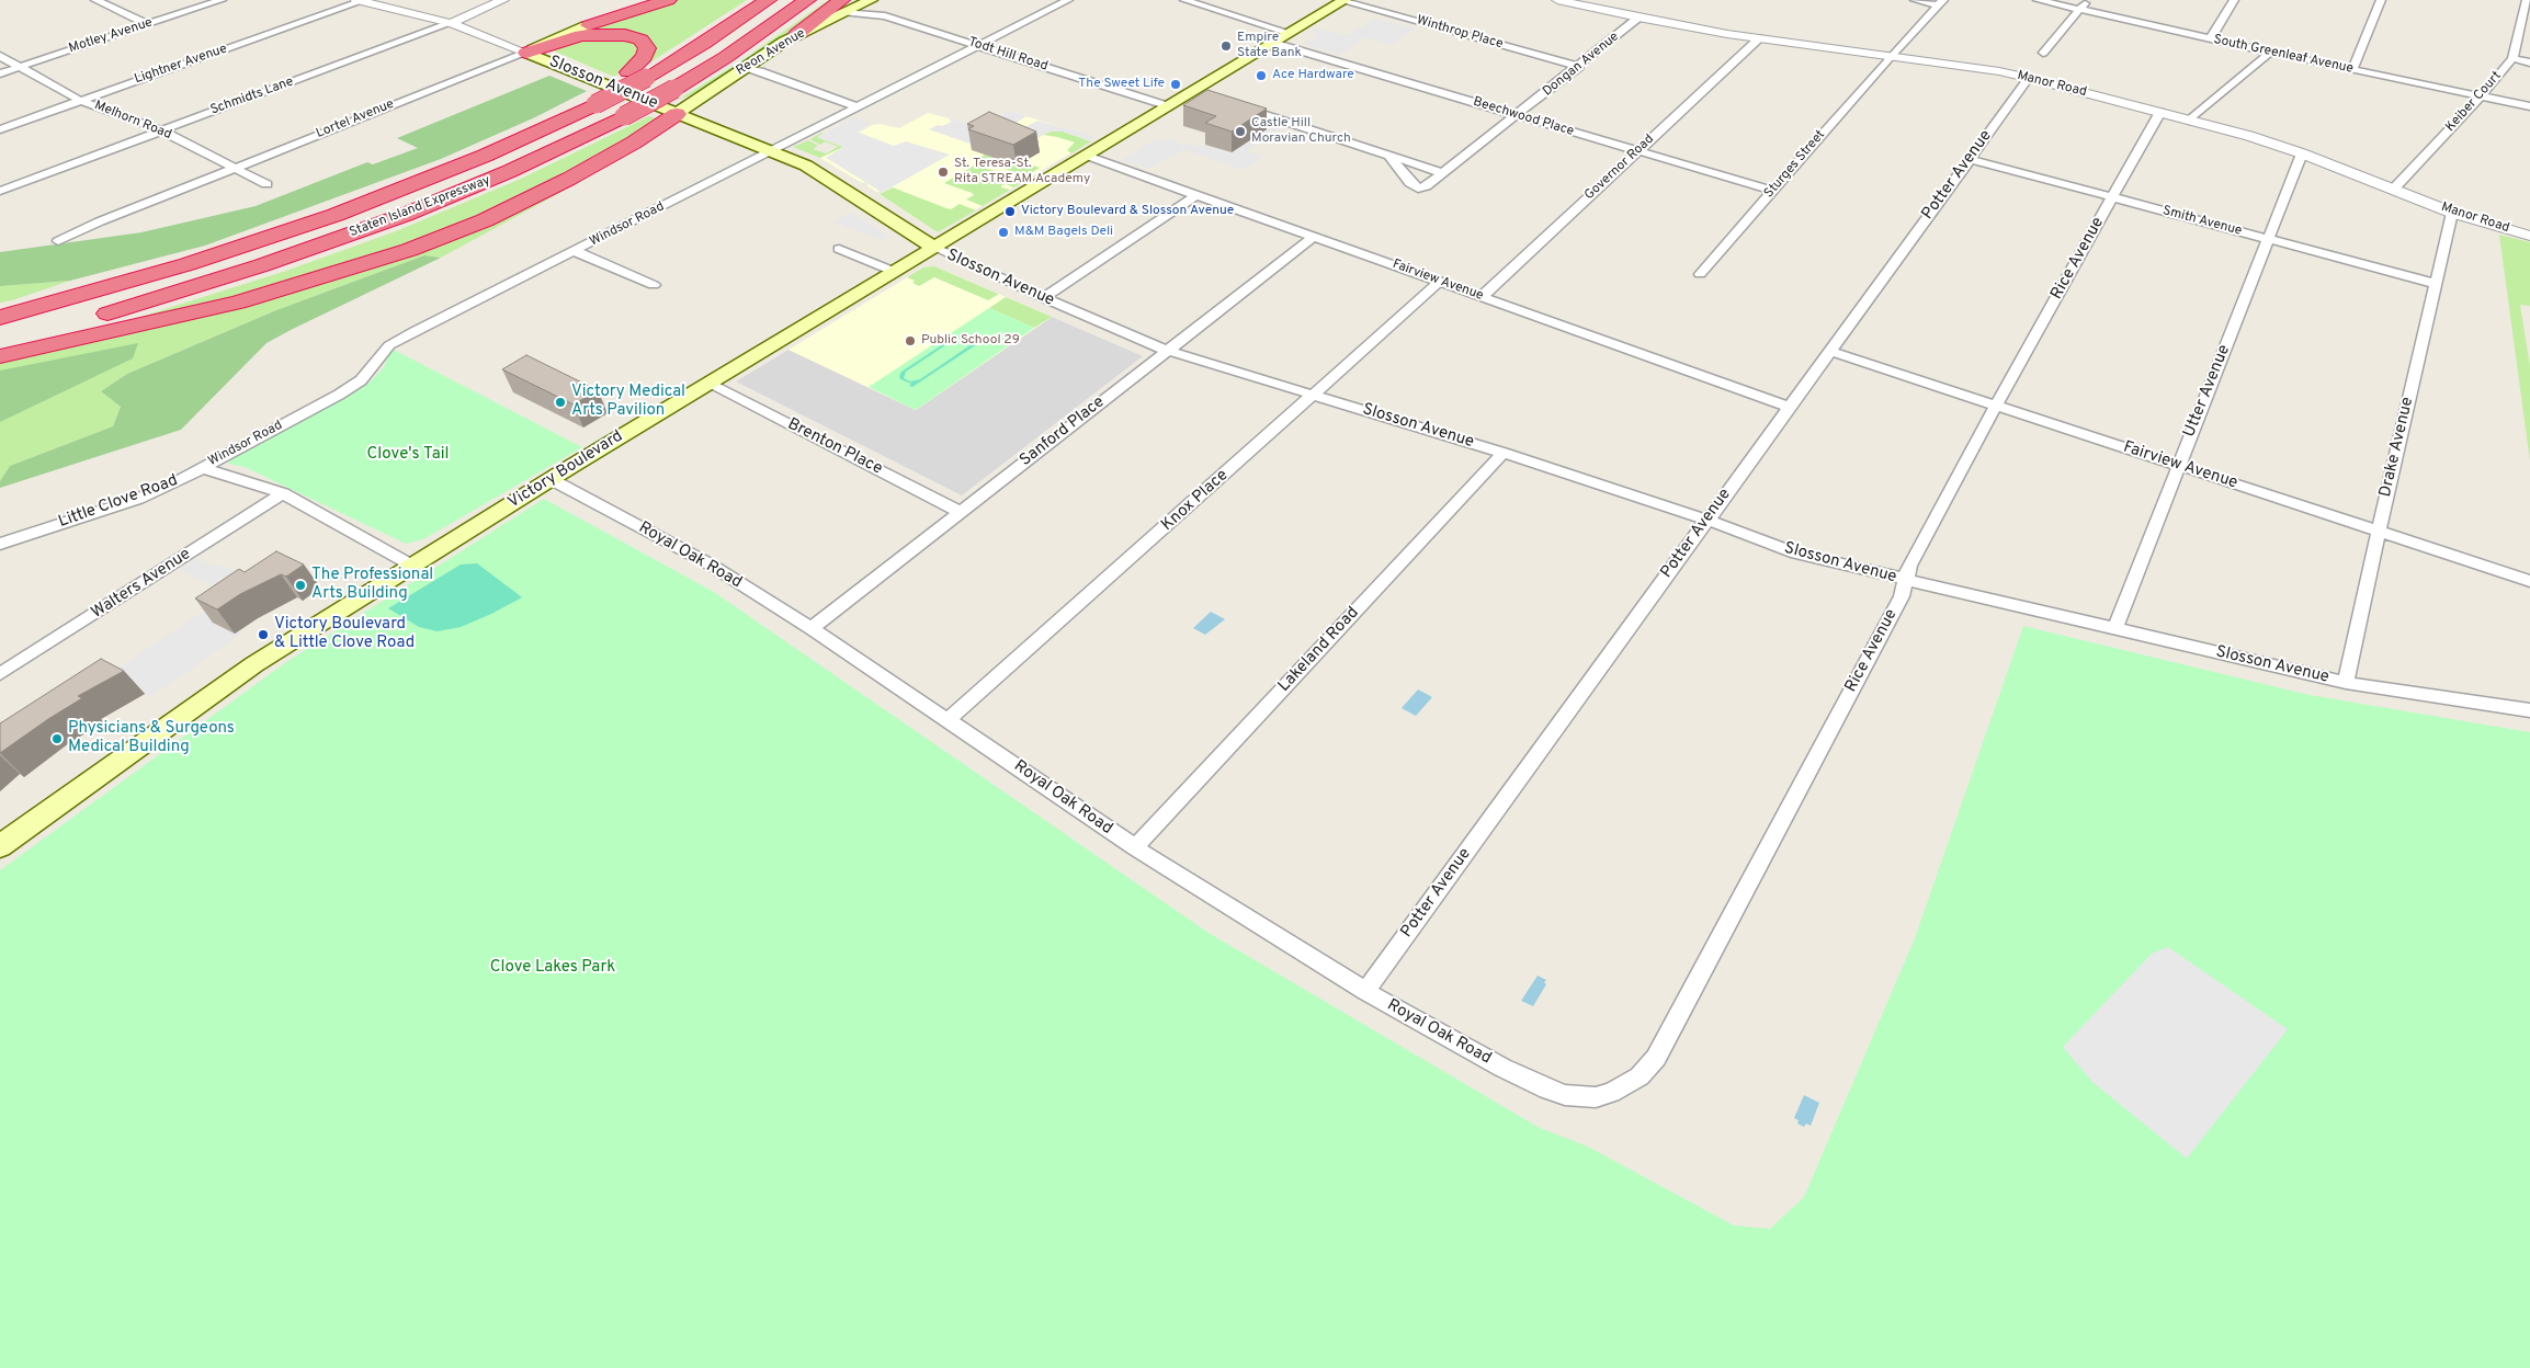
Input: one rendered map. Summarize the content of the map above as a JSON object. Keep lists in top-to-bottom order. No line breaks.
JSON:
{"streets":{"highway":["Staten Island Expressway"],"main road":["Reon Avenue","Slosson Avenue","Lortel Avenue","Victory Boulevard"],"street":["Winthrop Place","Motley Avenue","Todt Hill Road","South Greenleaf Avenue","Lightner Avenue","Dongan Avenue","Manor Road","Schmidts Lane","Keiber Court","Beechwood Place","Melhorn Road","Sturges Street","Governor Road","Potter Avenue","Smith Avenue","Windsor Road","Rice Avenue","Fairview Avenue","Utter Avenue","Sanford Place","Brenton Place","Drake Avenue","Knox Place","Little Clove Road","Royal Oak Road","Walters Avenue","Lakeland Road"]},"crossings":[["Winthrop Place","Dongan Avenue"],["Winthrop Place","Victory Boulevard"],["Motley Avenue","Melhorn Road"],["Reon Avenue","Slosson Avenue"],["Todt Hill Road","Windsor Road"],["Todt Hill Road","Victory Boulevard"],["South Greenleaf Avenue","Keiber Court"],["Lightner Avenue","Slosson Avenue"],["Lightner Avenue","Melhorn Road"],["Dongan Avenue","Manor Road"],["Dongan Avenue","Beechwood Place"],["Slosson Avenue","Schmidts Lane"],["Slosson Avenue","Lortel Avenue"],["Slosson Avenue","Potter Avenue"],["Slosson Avenue","Windsor Road"],["Slosson Avenue","Rice Avenue"],["Slosson Avenue","Utter Avenue"],["Slosson Avenue","Sanford Place"],["Slosson Avenue","Drake Avenue"],["Slosson Avenue","Victory Boulevard"],["Slosson Avenue","Knox Place"],["Slosson Avenue","Lakeland Road"],["Manor Road","Keiber Court"],["Manor Road","Sturges Street"],["Manor Road","Governor Road"],["Manor Road","Potter Avenue"],["Manor Road","Rice Avenue"],["Manor Road","Utter Avenue"],["Manor Road","Drake Avenue"],["Schmidts Lane","Melhorn Road"],["Beechwood Place","Sturges Street"],["Beechwood Place","Governor Road"],["Beechwood Place","Victory Boulevard"],["Lortel Avenue","Melhorn Road"],["Governor Road","Fairview Avenue"],["Potter Avenue","Smith Avenue"],["Potter Avenue","Fairview Avenue"],["Potter Avenue","Royal Oak Road"],["Smith Avenue","Rice Avenue"],["Smith Avenue","Utter Avenue"],["Smith Avenue","Drake Avenue"],["Windsor Road","Little Clove Road"],["Rice Avenue","Fairview Avenue"],["Rice Avenue","Royal Oak Road"],["Fairview Avenue","Utter Avenue"],["Fairview Avenue","Sanford Place"],["Fairview Avenue","Drake Avenue"],["Fairview Avenue","Victory Boulevard"],["Fairview Avenue","Knox Place"],["Sanford Place","Brenton Place"],["Sanford Place","Royal Oak Road"],["Brenton Place","Victory Boulevard"],["Victory Boulevard","Royal Oak Road"],["Knox Place","Royal Oak Road"],["Royal Oak Road","Lakeland Road"]],"parks":["Clove's Tail","Clove Lakes Park"],"places":["Empire State Bank","Ace Hardware","The Sweet Life","Castle Hill Moravian Church","St. Teresa-St. Rita STREAM Academy","Victory Boulevard & Slosson Avenue","M&M Bagels Deli","Public School 29","Victory Medical Arts Pavilion","The Professional Arts Building","Victory Boulevard & Little Clove Road","Physicians & Surgeons Medical Building"]}
